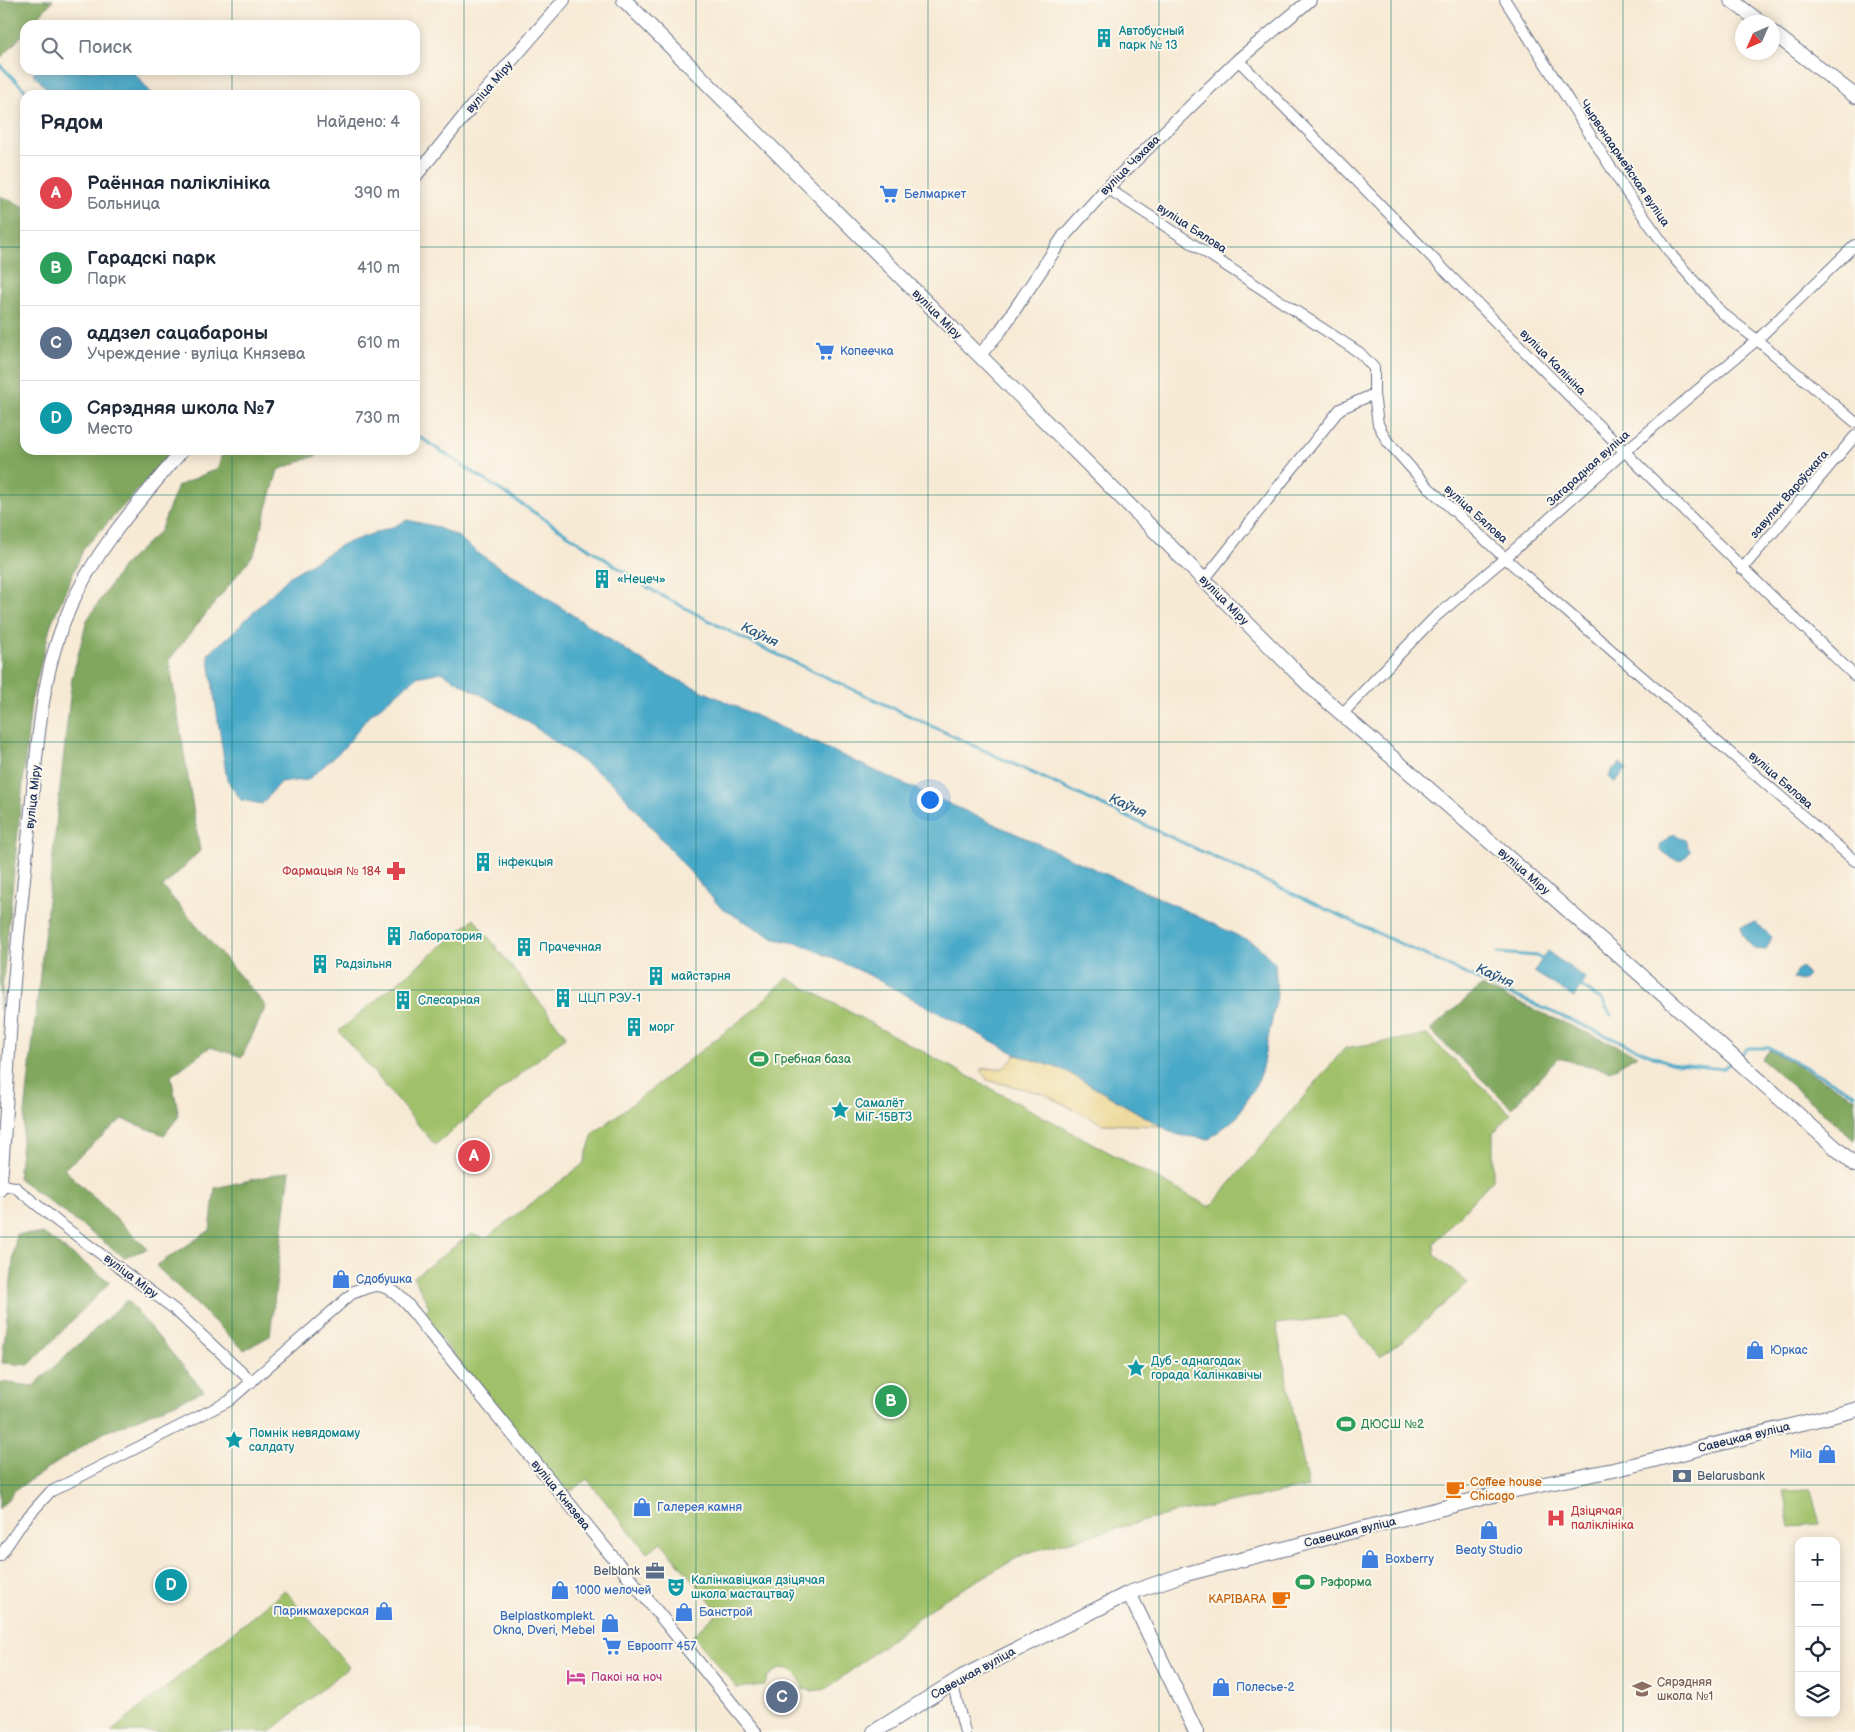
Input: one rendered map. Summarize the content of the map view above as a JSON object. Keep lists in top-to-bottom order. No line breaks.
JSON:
{"streets":{"main road":["вуліца Міру","Савецкая вуліца"],"street":["Чырвонаармейская вуліца","вуліца Чэхава","вуліца Бялова","вуліца Калініна","Загарадная вуліца","завулак Вароўскага","вуліца Князева"]},"crossings":[["вуліца Міру","вуліца Чэхава"],["вуліца Міру","Загарадная вуліца"],["Чырвонаармейская вуліца","Загарадная вуліца"],["вуліца Чэхава","вуліца Бялова"],["вуліца Чэхава","вуліца Калініна"],["вуліца Бялова","Загарадная вуліца"],["вуліца Калініна","Загарадная вуліца"],["вуліца Калініна","завулак Вароўскага"]],"water":["Каўня"],"places":{"building":["Автобусный парк № 13","«Нецеч»","інфекцыя","Лаборатория","Прачечная","Радзільня","майстэрня","ЦЦП РЭУ-1","Слесарная","морг"],"supermarket":["Белмаркет","Копеечка","Евроопт 457"],"pharmacy":["Фармацыя № 184"],"sports":["Гребная база","ДЮСШ №2","Рэформа"],"place":["Самалёт МіГ-15ВТЗ","Дуб - аднагодак горада Калінкавічы","Помнік невядомаму салдату"],"shop":["Сдобушка","Юркас","Mila","Галерея камня","Beaty Studio","Boxberry","1000 мелочей","Парикмахерская","Банстрой","Belplastkomplekt. Okna, Dveri, Mebel","Полесье-2"],"bank":["Belarusbank"],"cafe":["Coffee house Chicago","KAPIBARA"],"hospital":["Дзіцячая паліклініка"],"office":["Belblank"],"theatre":["Калінкавіцкая дзіцячая школа мастацтваў"],"hotel":["Пакоі на ноч"],"school or university":["Сярэдняя школа №1"]},"north":"bottom left","page":{"search":"Поиск","heading":["Рядом","Найдено: 4"],"list":[{"mark":"A","name":"Раённая паліклініка","note":"Больница","value":"390 m"},{"mark":"B","name":"Гарадскі парк","note":"Парк","value":"410 m"},{"mark":"C","name":"аддзел сацабароны","note":"Учреждение · вуліца Князева","value":"610 m"},{"mark":"D","name":"Сярэдняя школа №7","note":"Место","value":"730 m"}],"pins":["A","B","D","C"],"map_buttons":["+","−"]}}
